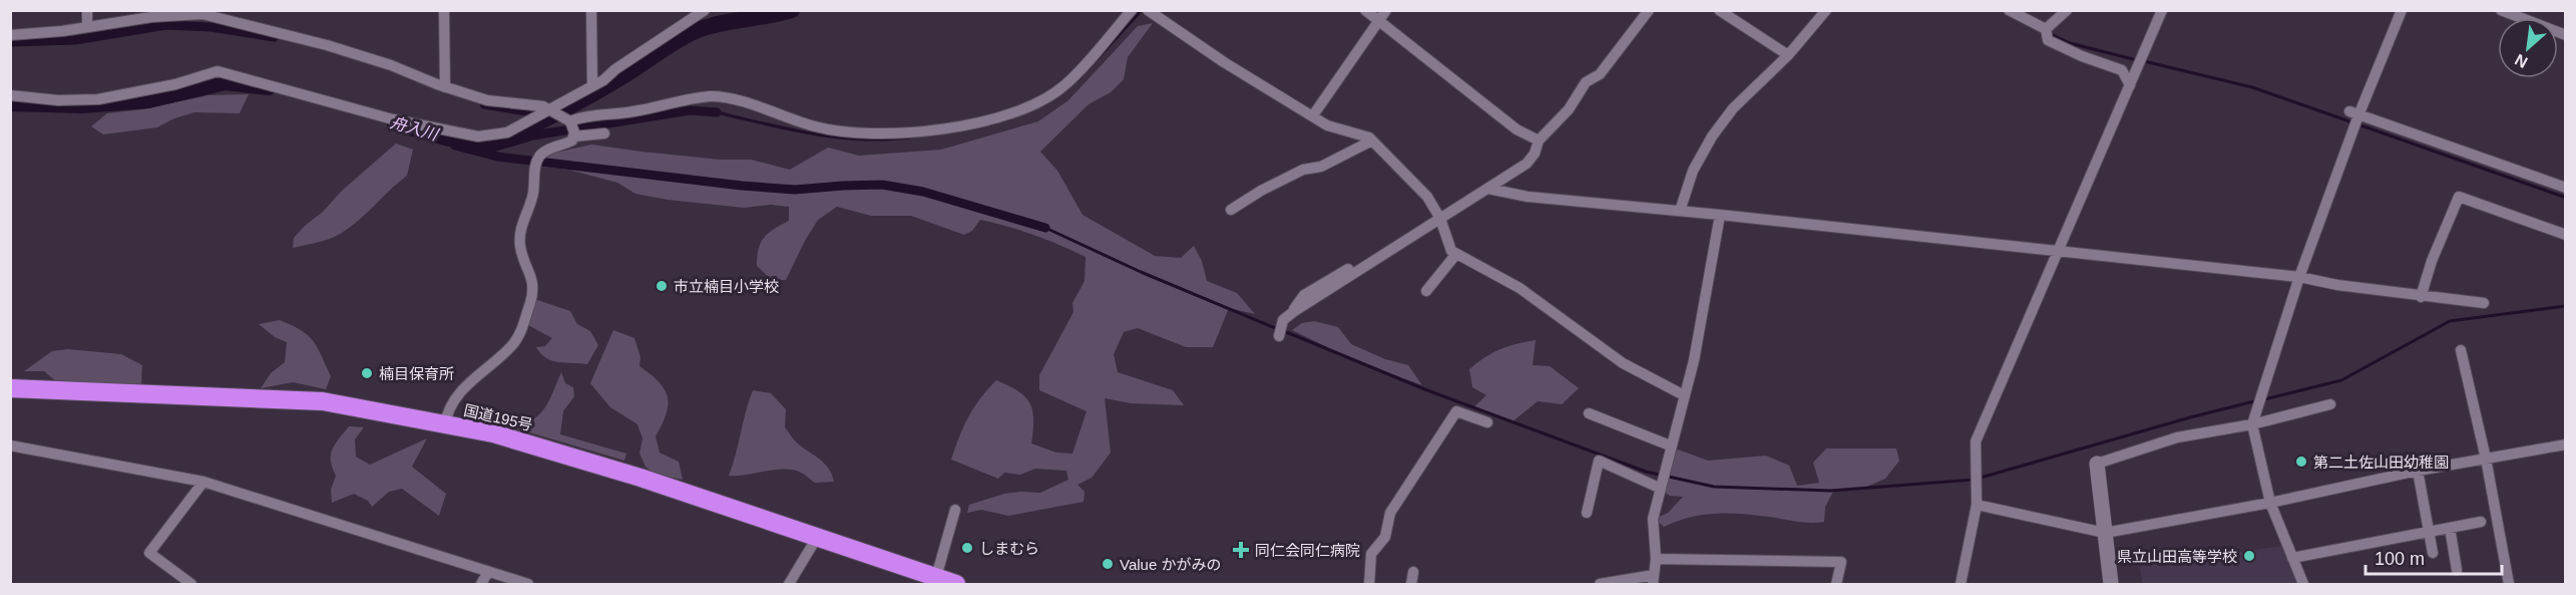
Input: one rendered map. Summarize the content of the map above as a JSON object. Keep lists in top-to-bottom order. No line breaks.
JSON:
{"streets":{"highway":["国道195号"]},"water":["舟入川"],"places":{"other":["市立楠目小学校","楠目保育所","第二土佐山田幼稚園","しまむら","県立山田高等学校","Value かがみの"],"health":["同仁会同仁病院"]},"scale_bar":"100 m","north":"bottom left"}
